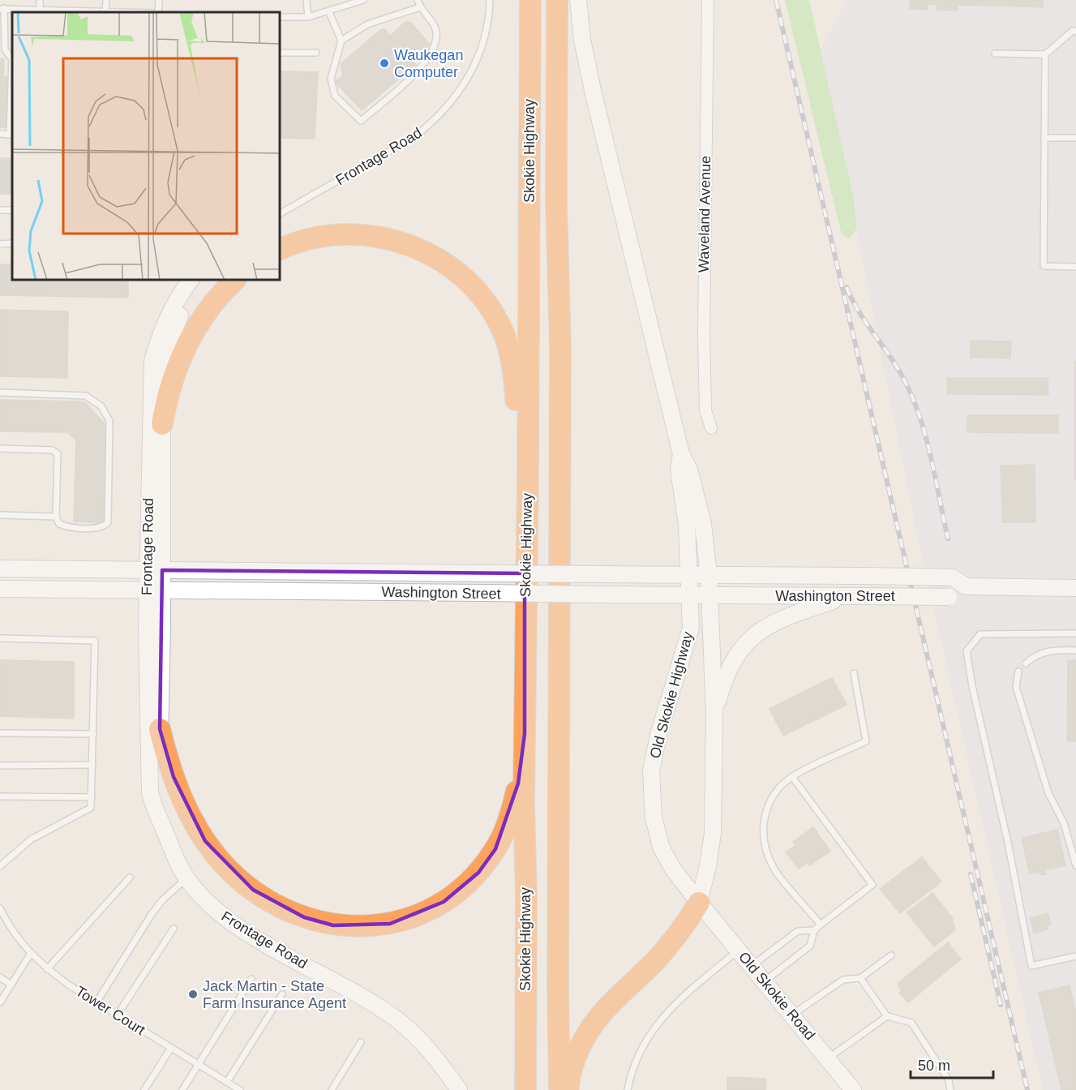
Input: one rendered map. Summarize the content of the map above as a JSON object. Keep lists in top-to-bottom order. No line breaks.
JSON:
{"streets":{"highway":["Skokie Highway"],"main road":["Frontage Road","Washington Street","Old Skokie Highway","Old Skokie Road"],"street":["Waveland Avenue"],"lane":["Tower Court"]},"crossings":[["Frontage Road","Washington Street"],["Washington Street","Old Skokie Highway"],["Old Skokie Highway","Old Skokie Road"]],"places":["Waukegan Computer","Jack Martin - State Farm Insurance Agent"],"scale_bar":"50 m"}
